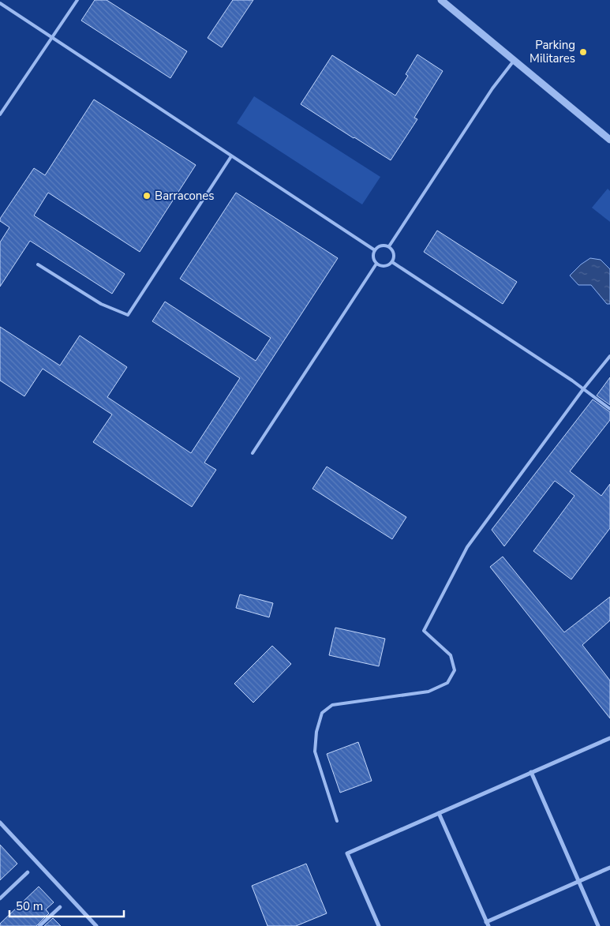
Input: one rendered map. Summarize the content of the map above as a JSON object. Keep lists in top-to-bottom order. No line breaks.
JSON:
{"places":["Parking Militares","Barracones"],"scale_bar":"50 m"}
